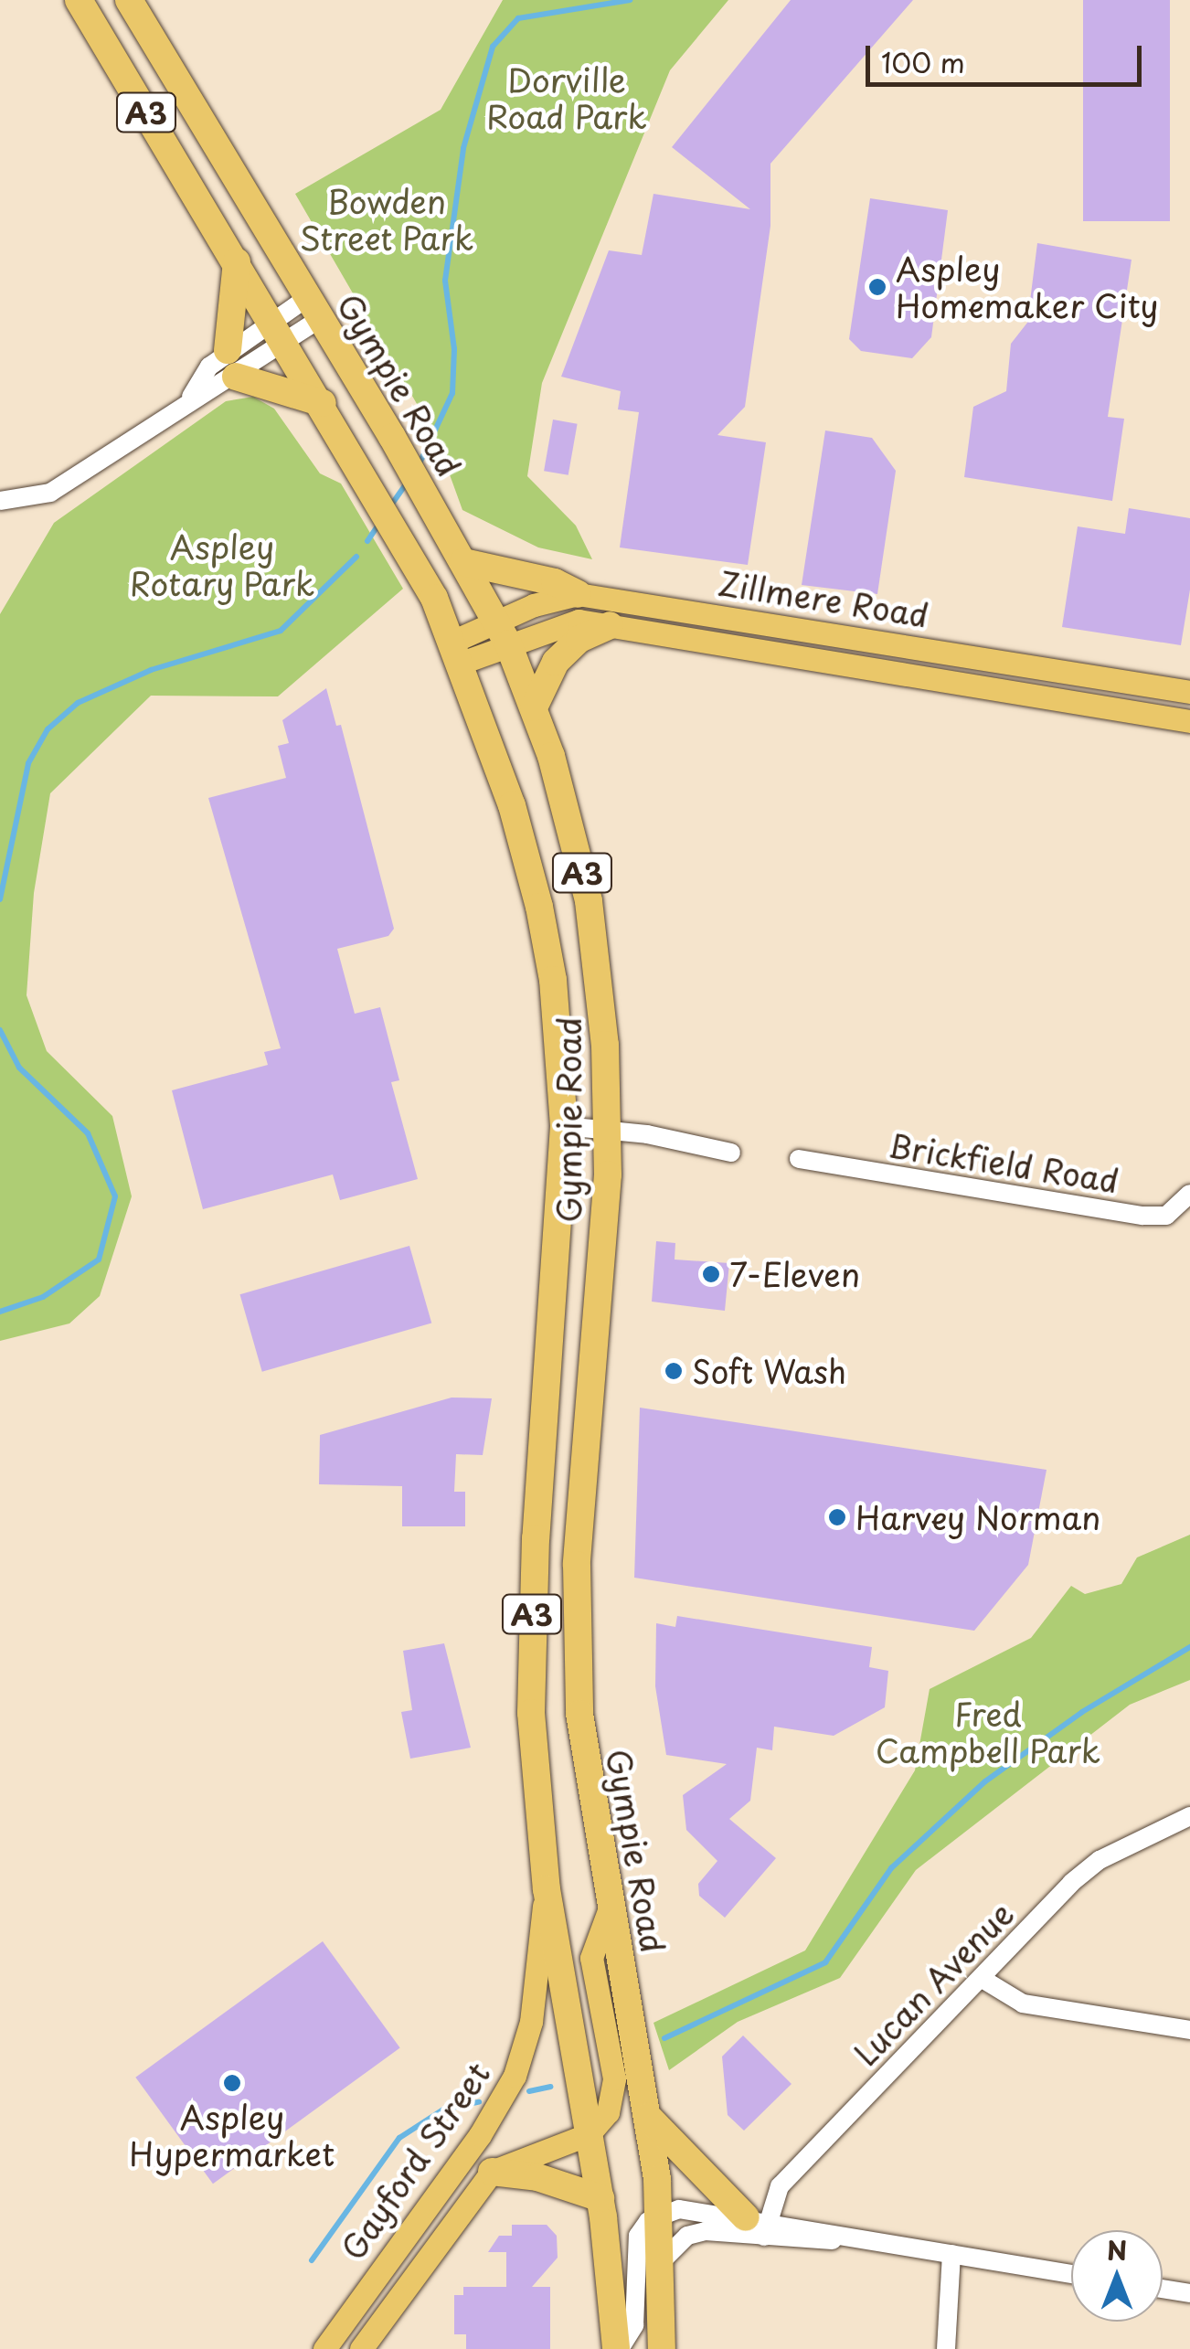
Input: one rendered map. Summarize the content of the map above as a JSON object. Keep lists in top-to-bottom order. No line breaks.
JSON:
{"streets":{"highway":["A3","Gympie Road"],"main road":["Zillmere Road","Gayford Street"],"street":["Brickfield Road","Lucan Avenue"]},"crossings":[["Gympie Road","Zillmere Road"],["Gympie Road","Gayford Street"]],"parks":["Dorville Road Park","Bowden Street Park","Aspley Rotary Park","Fred Campbell Park"],"places":["Aspley Homemaker City","7-Eleven","Soft Wash","Harvey Norman","Aspley Hypermarket"],"scale_bar":"100 m","north":"top"}
